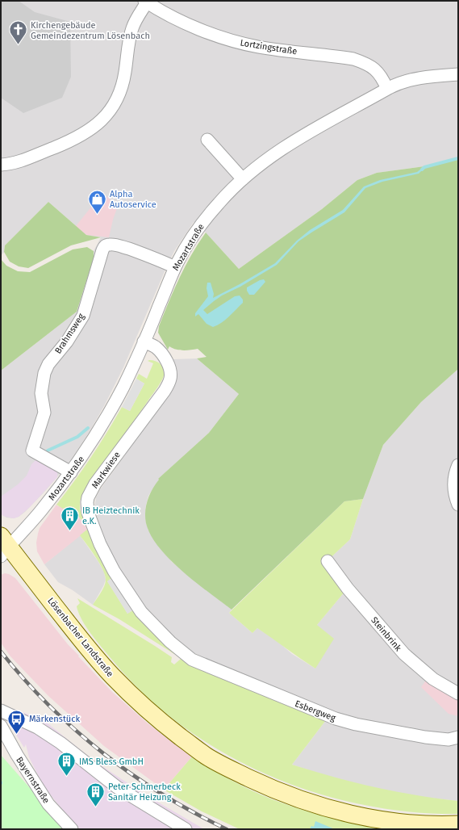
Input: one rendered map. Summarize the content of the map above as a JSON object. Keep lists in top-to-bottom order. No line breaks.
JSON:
{"streets":{"main road":["Lösenbacher Landstraße"],"street":["Lortzingstraße","Mozartstraße","Brahmsweg","Markwiese","Steinbrink","Esbergweg","Bayernstraße"]},"crossings":[["Lortzingstraße","Mozartstraße"],["Mozartstraße","Brahmsweg"],["Mozartstraße","Markwiese"],["Mozartstraße","Lösenbacher Landstraße"],["Markwiese","Esbergweg"]],"places":{"church":["Kirchengebäude Gemeindezentrum Lösenbach"],"shop":["Alpha Autoservice"],"building":["IB Heiztechnik e.K.","IMS Bless GmbH","Peter Schmerbeck Sanitär Heizung"],"bus stop":["Märkenstück"]}}
